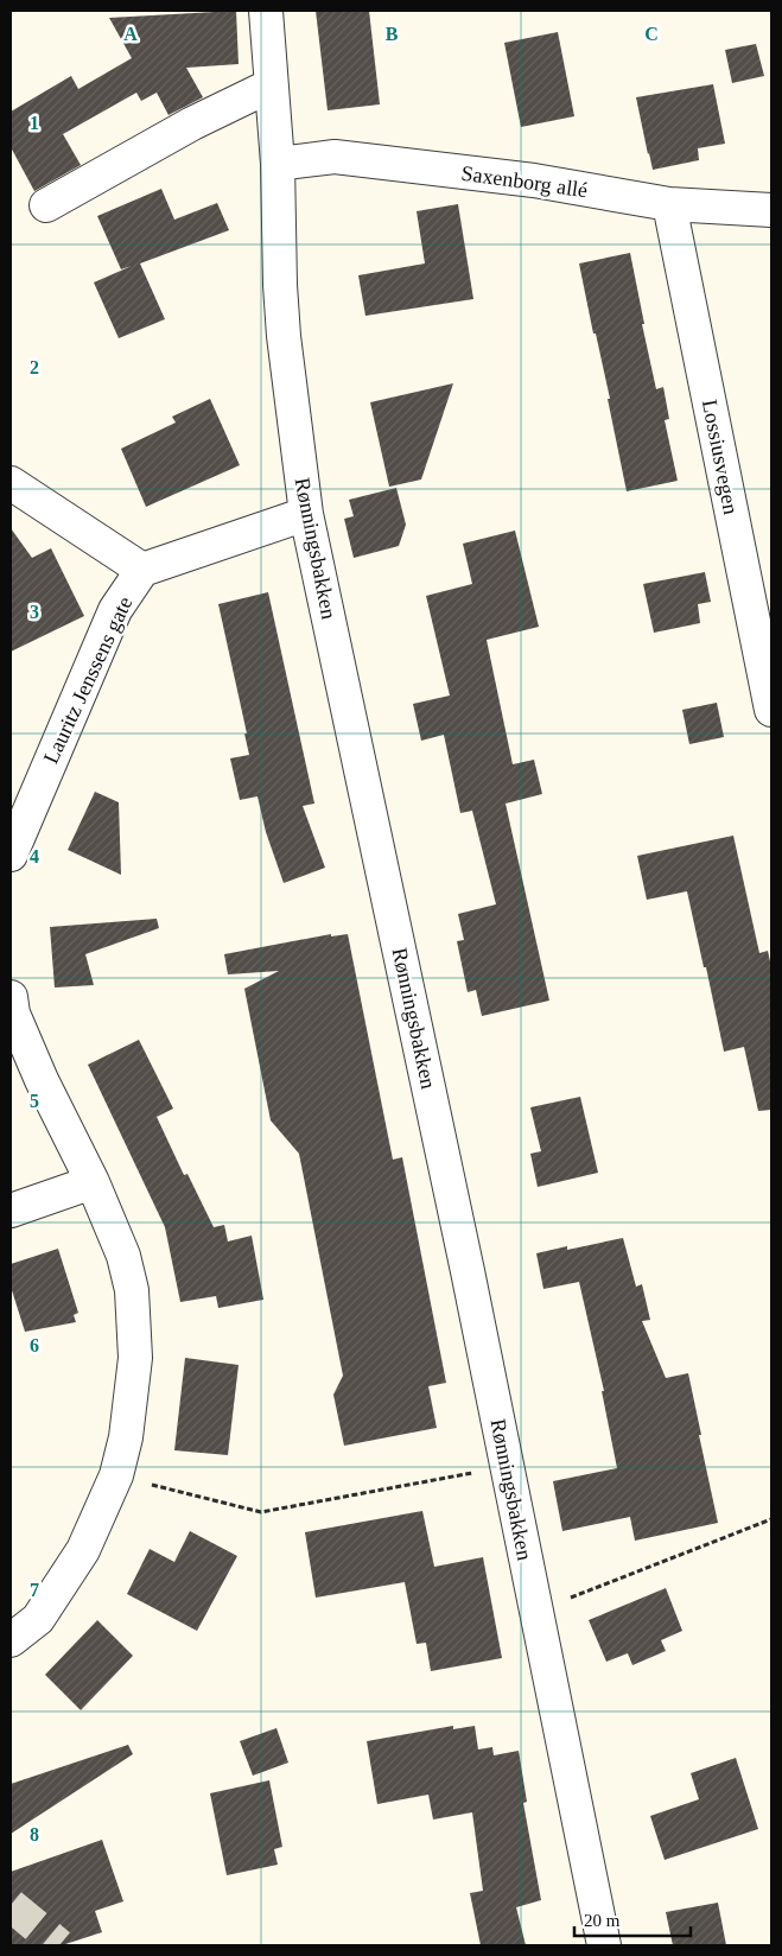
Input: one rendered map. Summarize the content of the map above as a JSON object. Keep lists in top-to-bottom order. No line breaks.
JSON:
{"streets":{"street":["Saxenborg allé","Lossiusvegen","Rønningsbakken","Lauritz Jenssens gate"]},"crossings":[["Saxenborg allé","Lossiusvegen"],["Saxenborg allé","Rønningsbakken"]],"scale_bar":"20 m","grid":{"columns":["A","B","C"],"rows":["1","2","3","4","5","6","7","8"]}}
